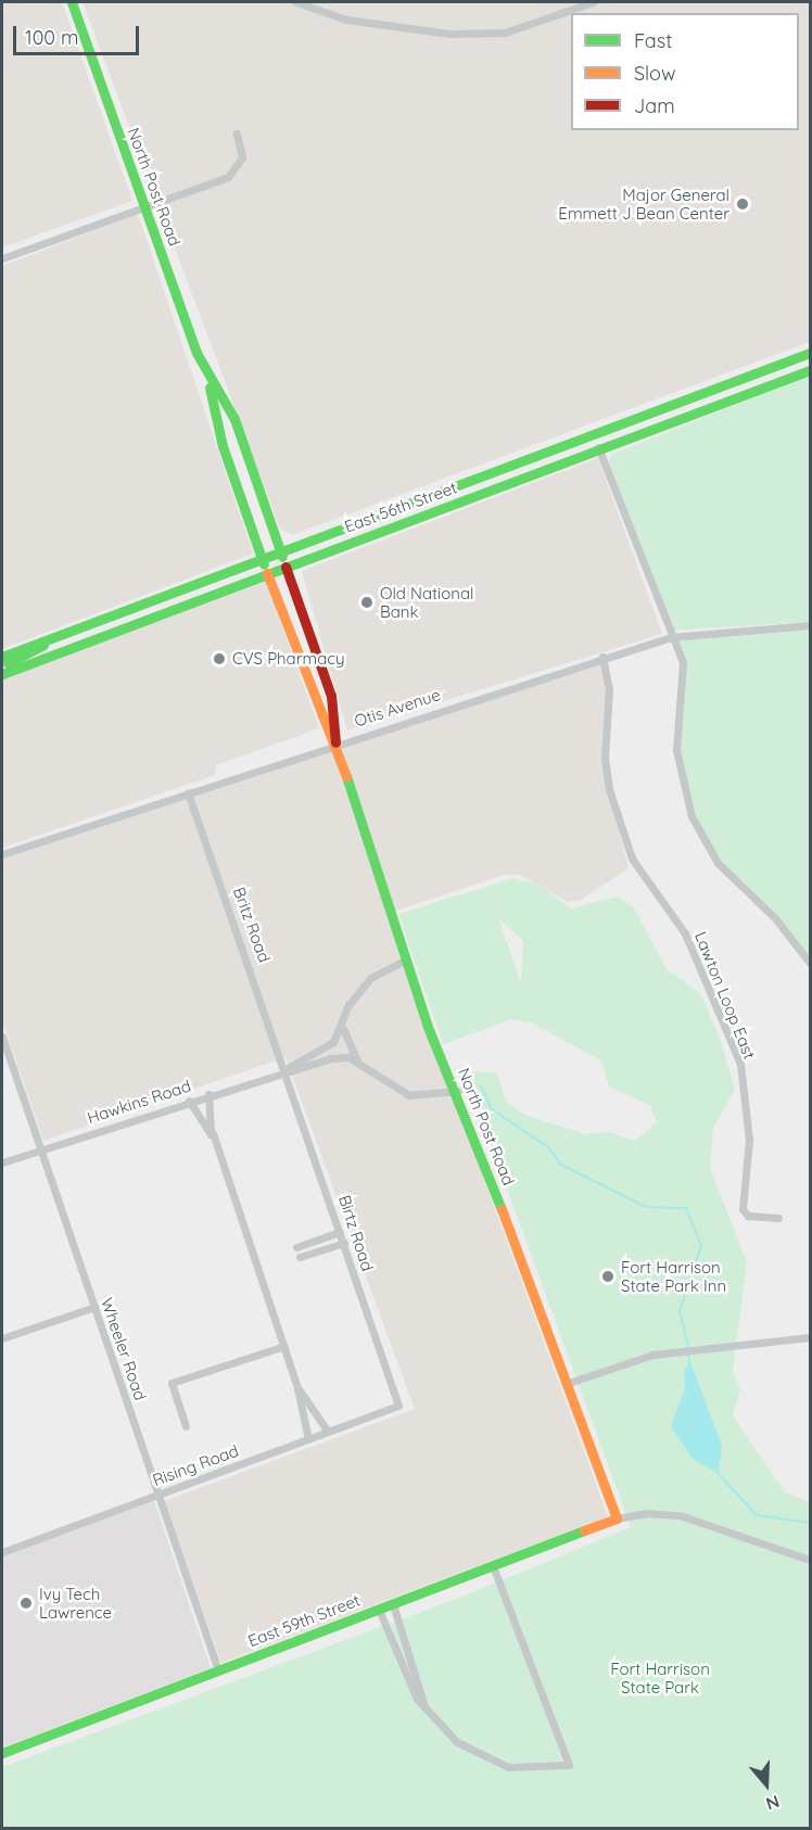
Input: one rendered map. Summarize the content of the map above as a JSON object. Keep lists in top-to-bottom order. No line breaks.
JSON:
{"streets":{"main road":["North Post Road","East 56th Street","East 59th Street"],"street":["Otis Avenue","Britz Road","Lawton Loop East","Hawkins Road","Birtz Road","Wheeler Road","Rising Road"]},"crossings":[["North Post Road","East 56th Street"],["North Post Road","Otis Avenue"],["North Post Road","Hawkins Road"],["North Post Road","East 59th Street"],["Otis Avenue","Britz Road"],["Otis Avenue","Lawton Loop East"],["Britz Road","Hawkins Road"],["Britz Road","Birtz Road"],["Hawkins Road","Birtz Road"],["Hawkins Road","Wheeler Road"],["Birtz Road","Rising Road"],["Wheeler Road","Rising Road"],["Wheeler Road","East 59th Street"]],"parks":["Fort Harrison State Park"],"places":["Major General Emmett J Bean Center","Old National Bank","CVS Pharmacy","Fort Harrison State Park Inn","Ivy Tech Lawrence"],"legend":["Fast","Slow","Jam"],"scale_bar":"100 m","north":"bottom"}
